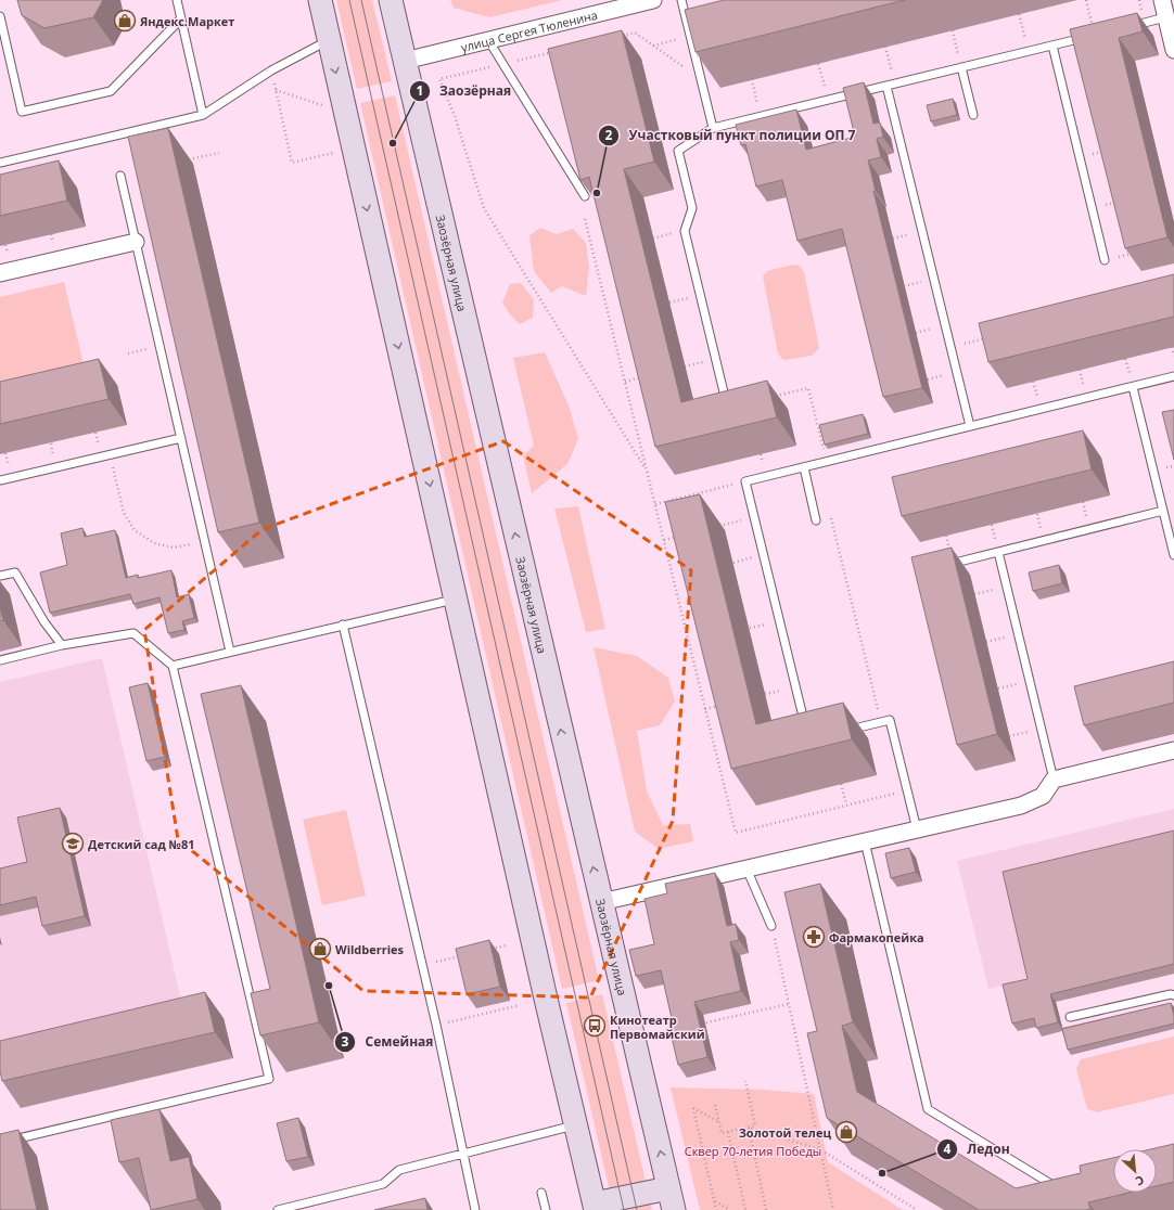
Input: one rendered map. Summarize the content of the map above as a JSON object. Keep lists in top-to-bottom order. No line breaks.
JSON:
{"streets":{"main road":["Заозёрная улица"],"street":["улица Сергея Тюленина"]},"crossings":[["улица Сергея Тюленина","Заозёрная улица"]],"parks":["Сквер 70-летия Победы"],"places":{"shop":["Яндекс.Маркет","Wildberries","Золотой телец"],"other":["Заозёрная","Участковый пункт полиции ОП 7","Семейная","Ледон"],"school or university":["Детский сад №81"],"pharmacy":["Фармакопейка"],"bus stop":["Кинотеатр Первомайский"]},"north":"bottom right"}
